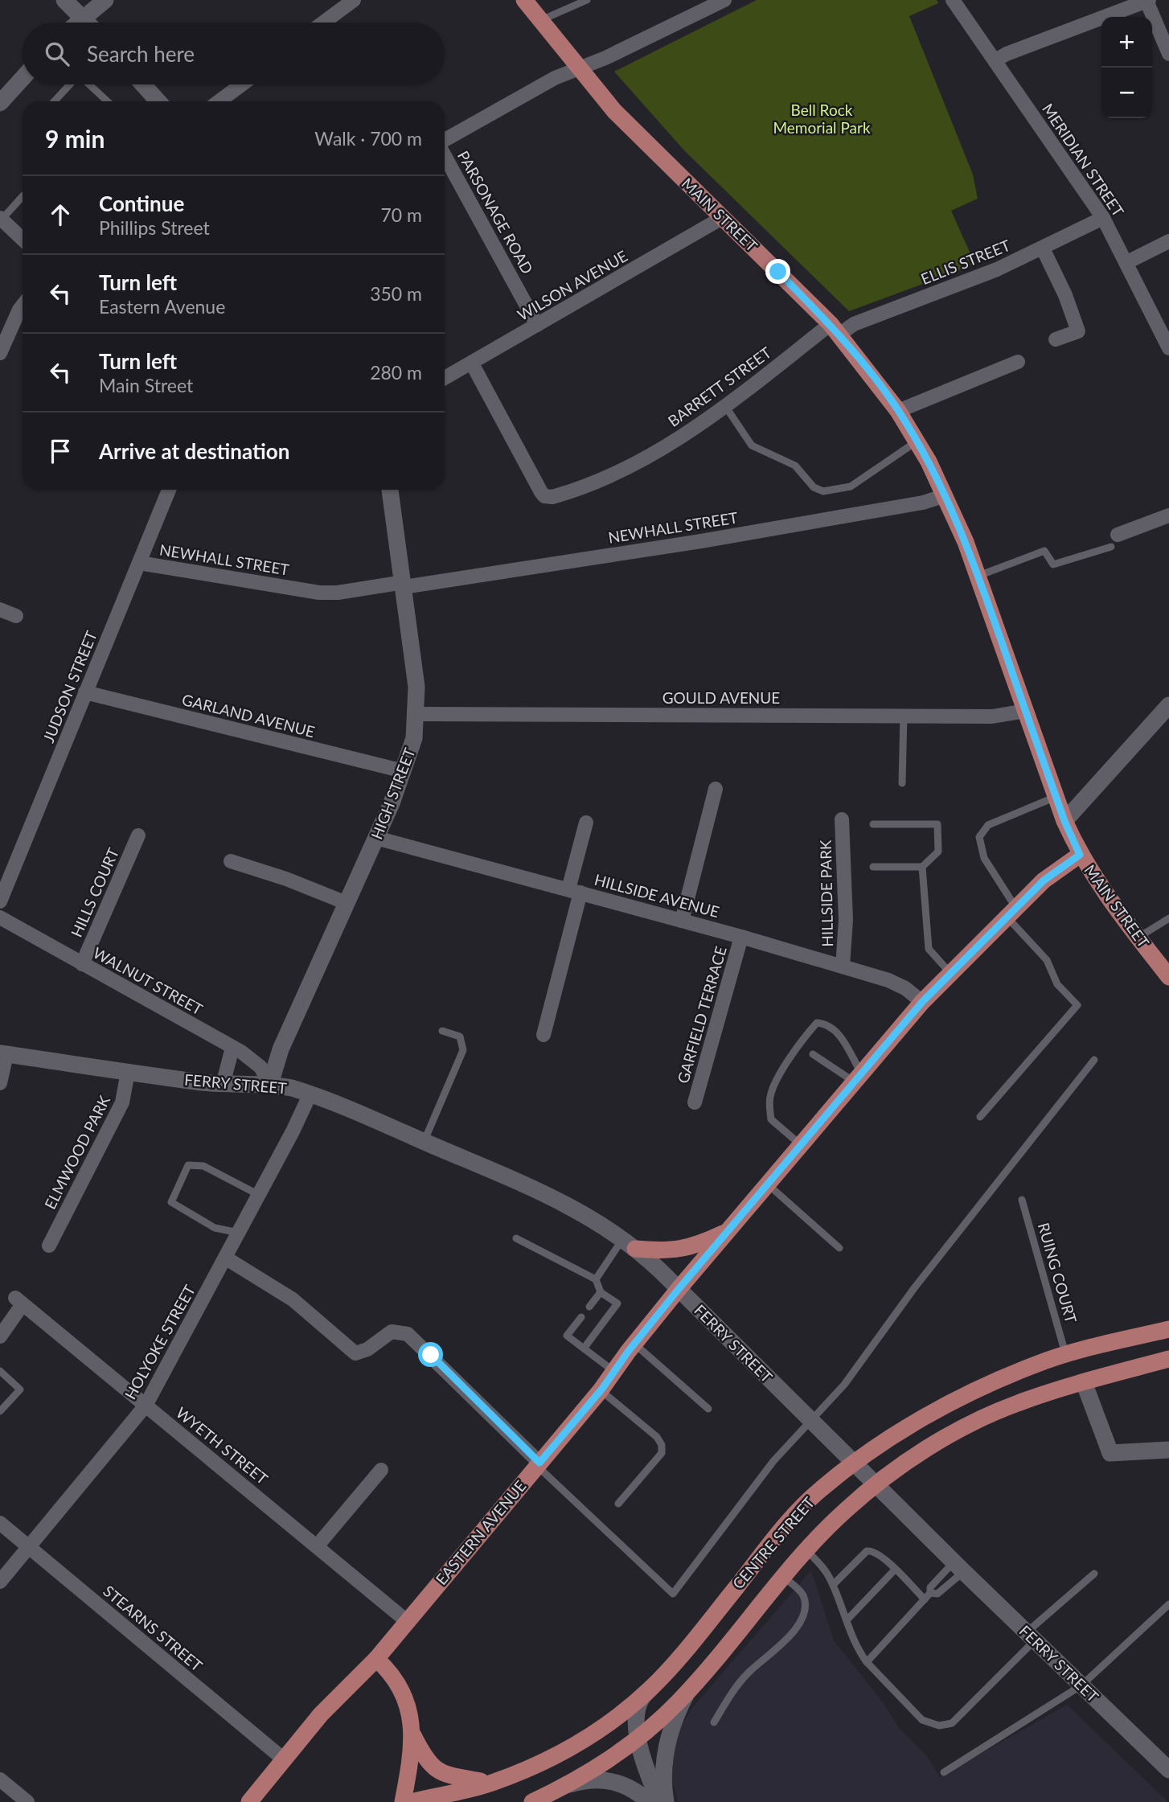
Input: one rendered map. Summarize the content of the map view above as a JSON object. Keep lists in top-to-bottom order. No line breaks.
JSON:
{"streets":{"main road":["MAIN STREET","EASTERN AVENUE","CENTRE STREET"],"street":["MERIDIAN STREET","PARSONAGE ROAD","ELLIS STREET","WILSON AVENUE","BARRETT STREET","NEWHALL STREET","JUDSON STREET","GOULD AVENUE","GARLAND AVENUE","HIGH STREET","HILLS COURT","HILLSIDE PARK","HILLSIDE AVENUE","WALNUT STREET","GARFIELD TERRACE","FERRY STREET","ELMWOOD PARK","HOLYOKE STREET","WYETH STREET","STEARNS STREET"],"lane":["RUING COURT"]},"crossings":[["MERIDIAN STREET","ELLIS STREET"],["PARSONAGE ROAD","WILSON AVENUE"],["MAIN STREET","ELLIS STREET"],["MAIN STREET","WILSON AVENUE"],["MAIN STREET","BARRETT STREET"],["MAIN STREET","NEWHALL STREET"],["MAIN STREET","GOULD AVENUE"],["MAIN STREET","EASTERN AVENUE"],["ELLIS STREET","BARRETT STREET"],["WILSON AVENUE","BARRETT STREET"],["NEWHALL STREET","JUDSON STREET"],["NEWHALL STREET","HIGH STREET"],["JUDSON STREET","GARLAND AVENUE"],["GOULD AVENUE","HIGH STREET"],["GARLAND AVENUE","HIGH STREET"],["HIGH STREET","HILLSIDE AVENUE"],["HIGH STREET","WALNUT STREET"],["HIGH STREET","FERRY STREET"],["HILLS COURT","WALNUT STREET"],["HILLSIDE PARK","HILLSIDE AVENUE"],["HILLSIDE AVENUE","GARFIELD TERRACE"],["HILLSIDE AVENUE","EASTERN AVENUE"],["WALNUT STREET","FERRY STREET"],["FERRY STREET","ELMWOOD PARK"],["FERRY STREET","HOLYOKE STREET"],["FERRY STREET","EASTERN AVENUE"],["FERRY STREET","CENTRE STREET"],["RUING COURT","CENTRE STREET"],["HOLYOKE STREET","WYETH STREET"],["HOLYOKE STREET","STEARNS STREET"],["WYETH STREET","EASTERN AVENUE"],["EASTERN AVENUE","STEARNS STREET"]],"parks":["Bell Rock Memorial Park"],"page":{"map_buttons":["+","−"],"search":"Search here","heading":["9 min","Walk · 700 m"],"list":[["Continue","Phillips Street","70 m"],["Turn left","Eastern Avenue","350 m"],["Turn left","Main Street","280 m"],"Arrive at destination"]}}
